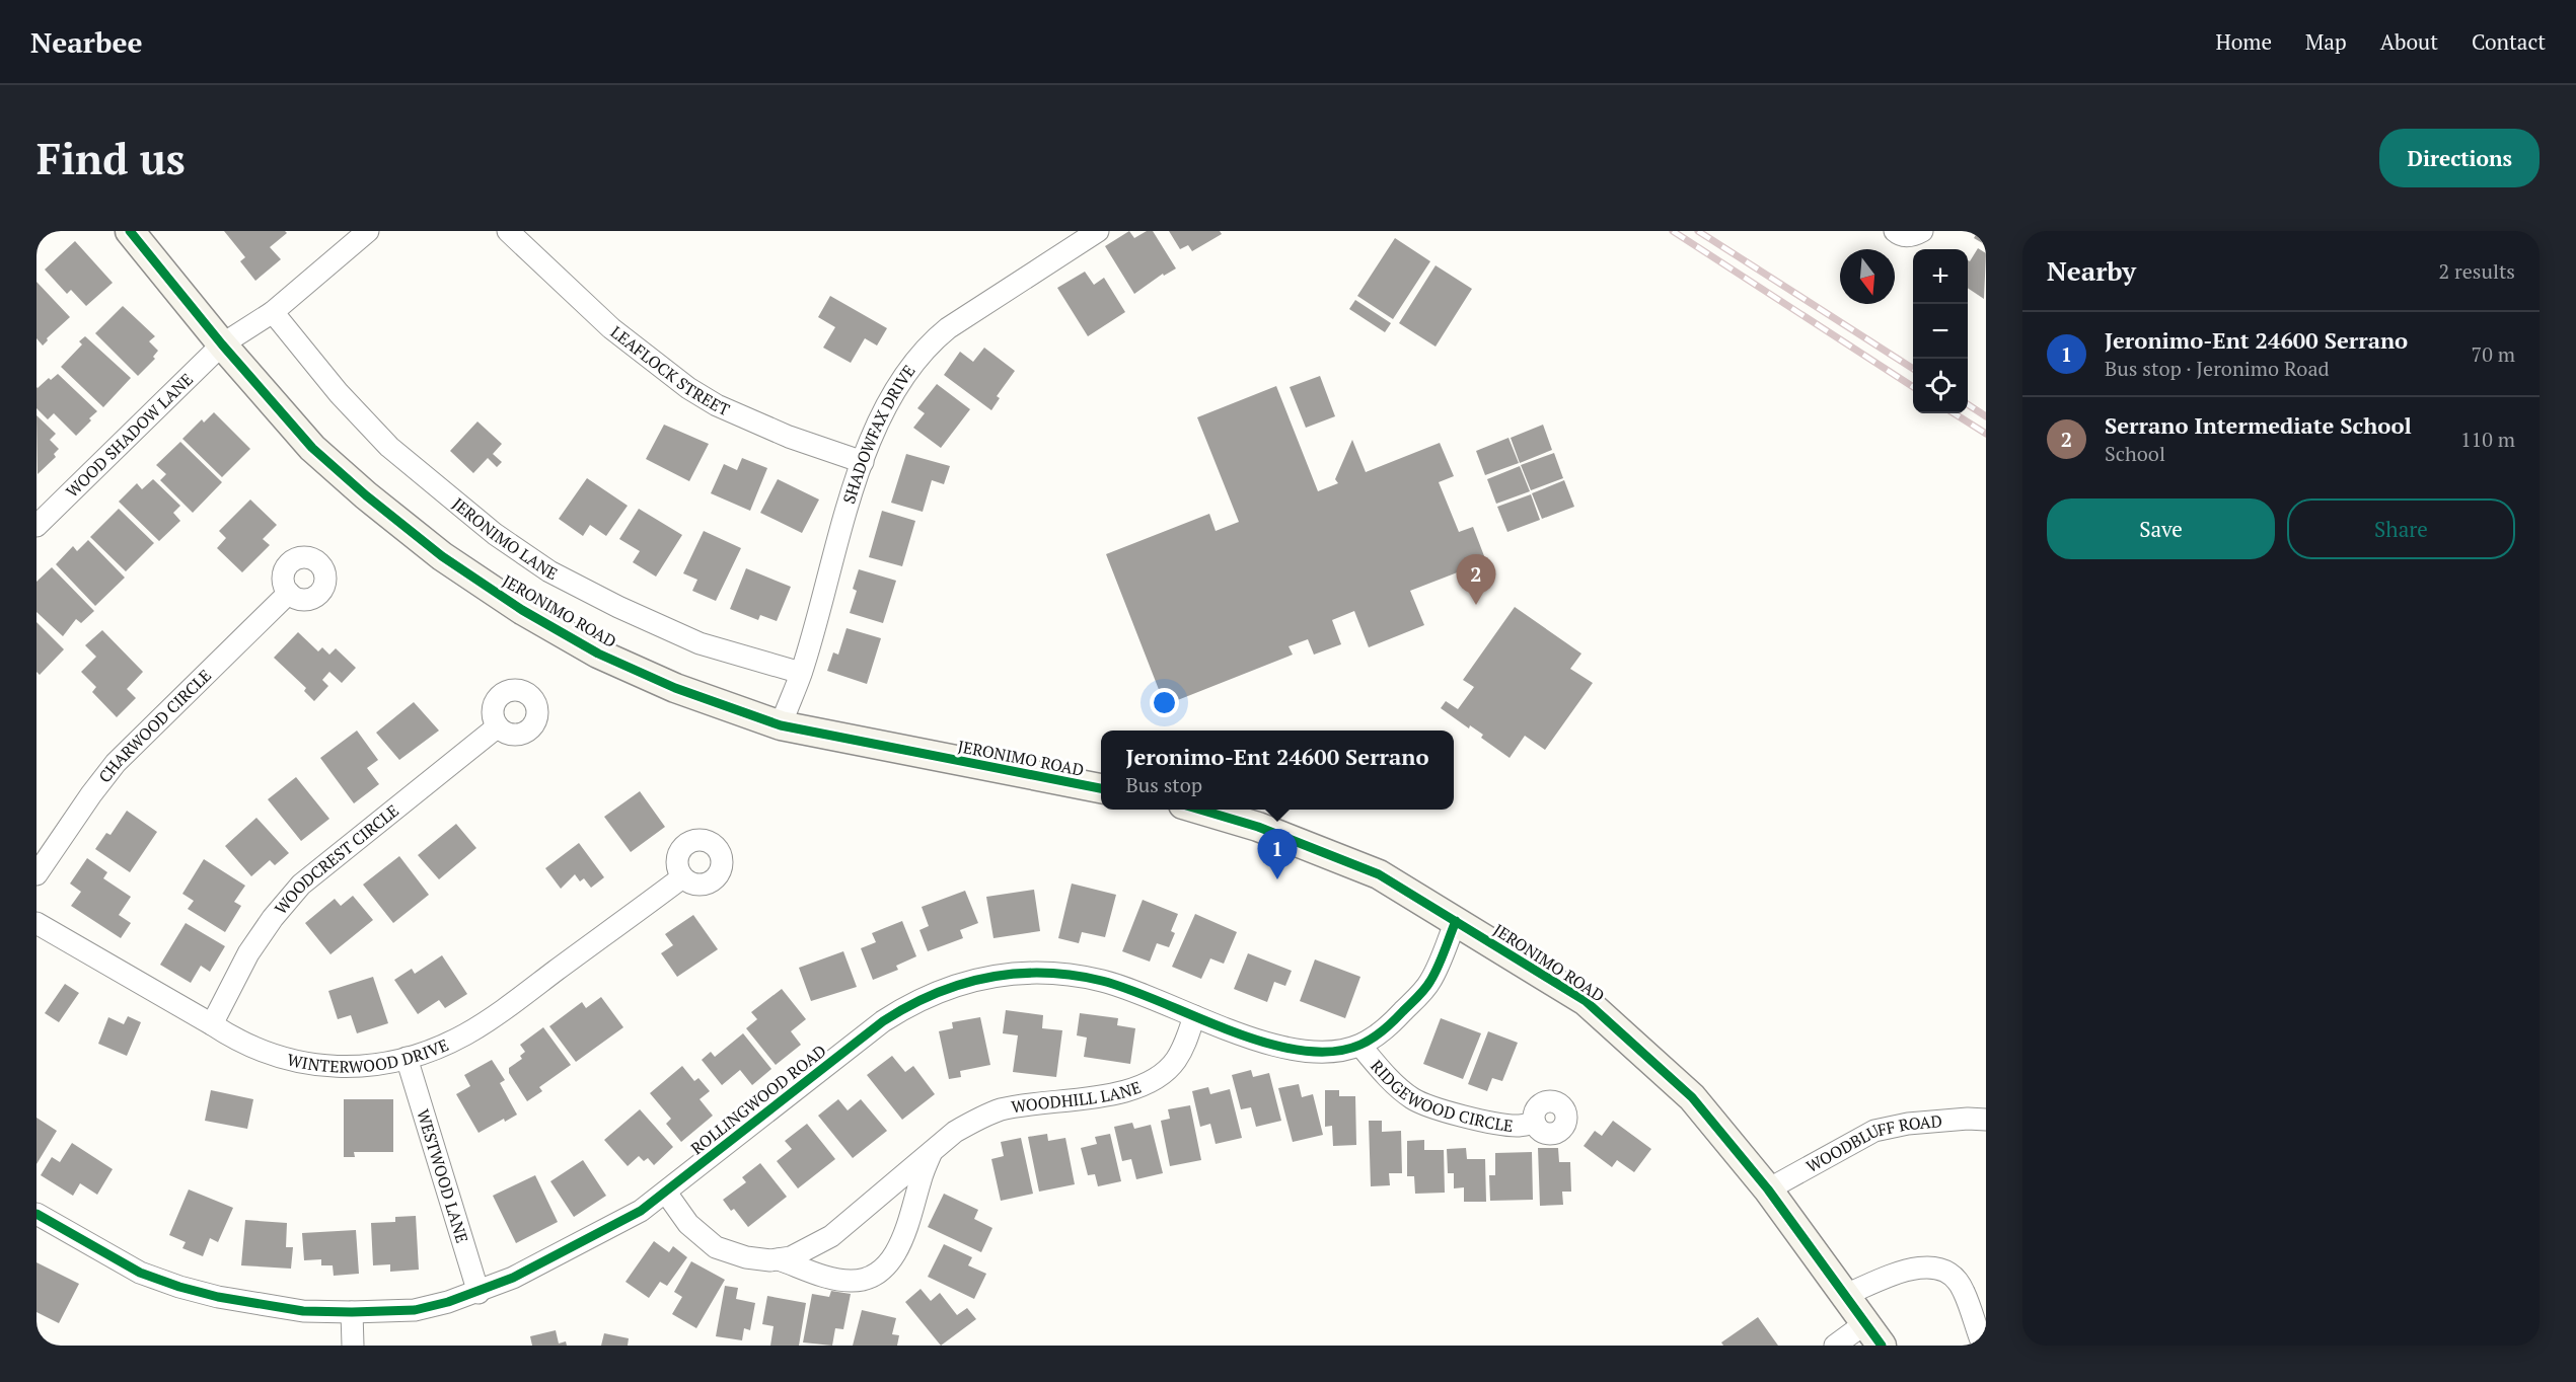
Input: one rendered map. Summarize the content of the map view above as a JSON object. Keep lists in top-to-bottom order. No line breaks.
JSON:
{"streets":{"main road":["JERONIMO ROAD"],"street":["LEAFLOCK STREET","WOOD SHADOW LANE","SHADOWFAX DRIVE","JERONIMO LANE","CHARWOOD CIRCLE","WOODCREST CIRCLE","WINTERWOOD DRIVE","RIDGEWOOD CIRCLE","WOODHILL LANE","ROLLINGWOOD ROAD","WOODBLUFF ROAD","WESTWOOD LANE"]},"crossings":[["LEAFLOCK STREET","SHADOWFAX DRIVE"],["WOOD SHADOW LANE","JERONIMO LANE"],["WOOD SHADOW LANE","JERONIMO ROAD"],["SHADOWFAX DRIVE","JERONIMO LANE"],["SHADOWFAX DRIVE","JERONIMO ROAD"],["JERONIMO ROAD","ROLLINGWOOD ROAD"],["JERONIMO ROAD","WOODBLUFF ROAD"],["WOODCREST CIRCLE","WINTERWOOD DRIVE"],["WINTERWOOD DRIVE","WESTWOOD LANE"],["RIDGEWOOD CIRCLE","ROLLINGWOOD ROAD"],["WOODHILL LANE","ROLLINGWOOD ROAD"],["ROLLINGWOOD ROAD","WESTWOOD LANE"]],"north":"bottom","page":{"header":"Nearbee","nav":["Home","Map","About","Contact"],"buttons":["Directions",["Save","Share"]],"title":"Find us","heading":["Nearby","2 results"],"map_buttons":["+","−"],"list":[{"mark":"1","name":"Jeronimo-Ent 24600 Serrano","note":"Bus stop · Jeronimo Road","value":"70 m"},{"mark":"2","name":"Serrano Intermediate School","note":"School","value":"110 m"}],"pins":["2","1"],"popup":["Jeronimo-Ent 24600 Serrano","Bus stop"]}}
